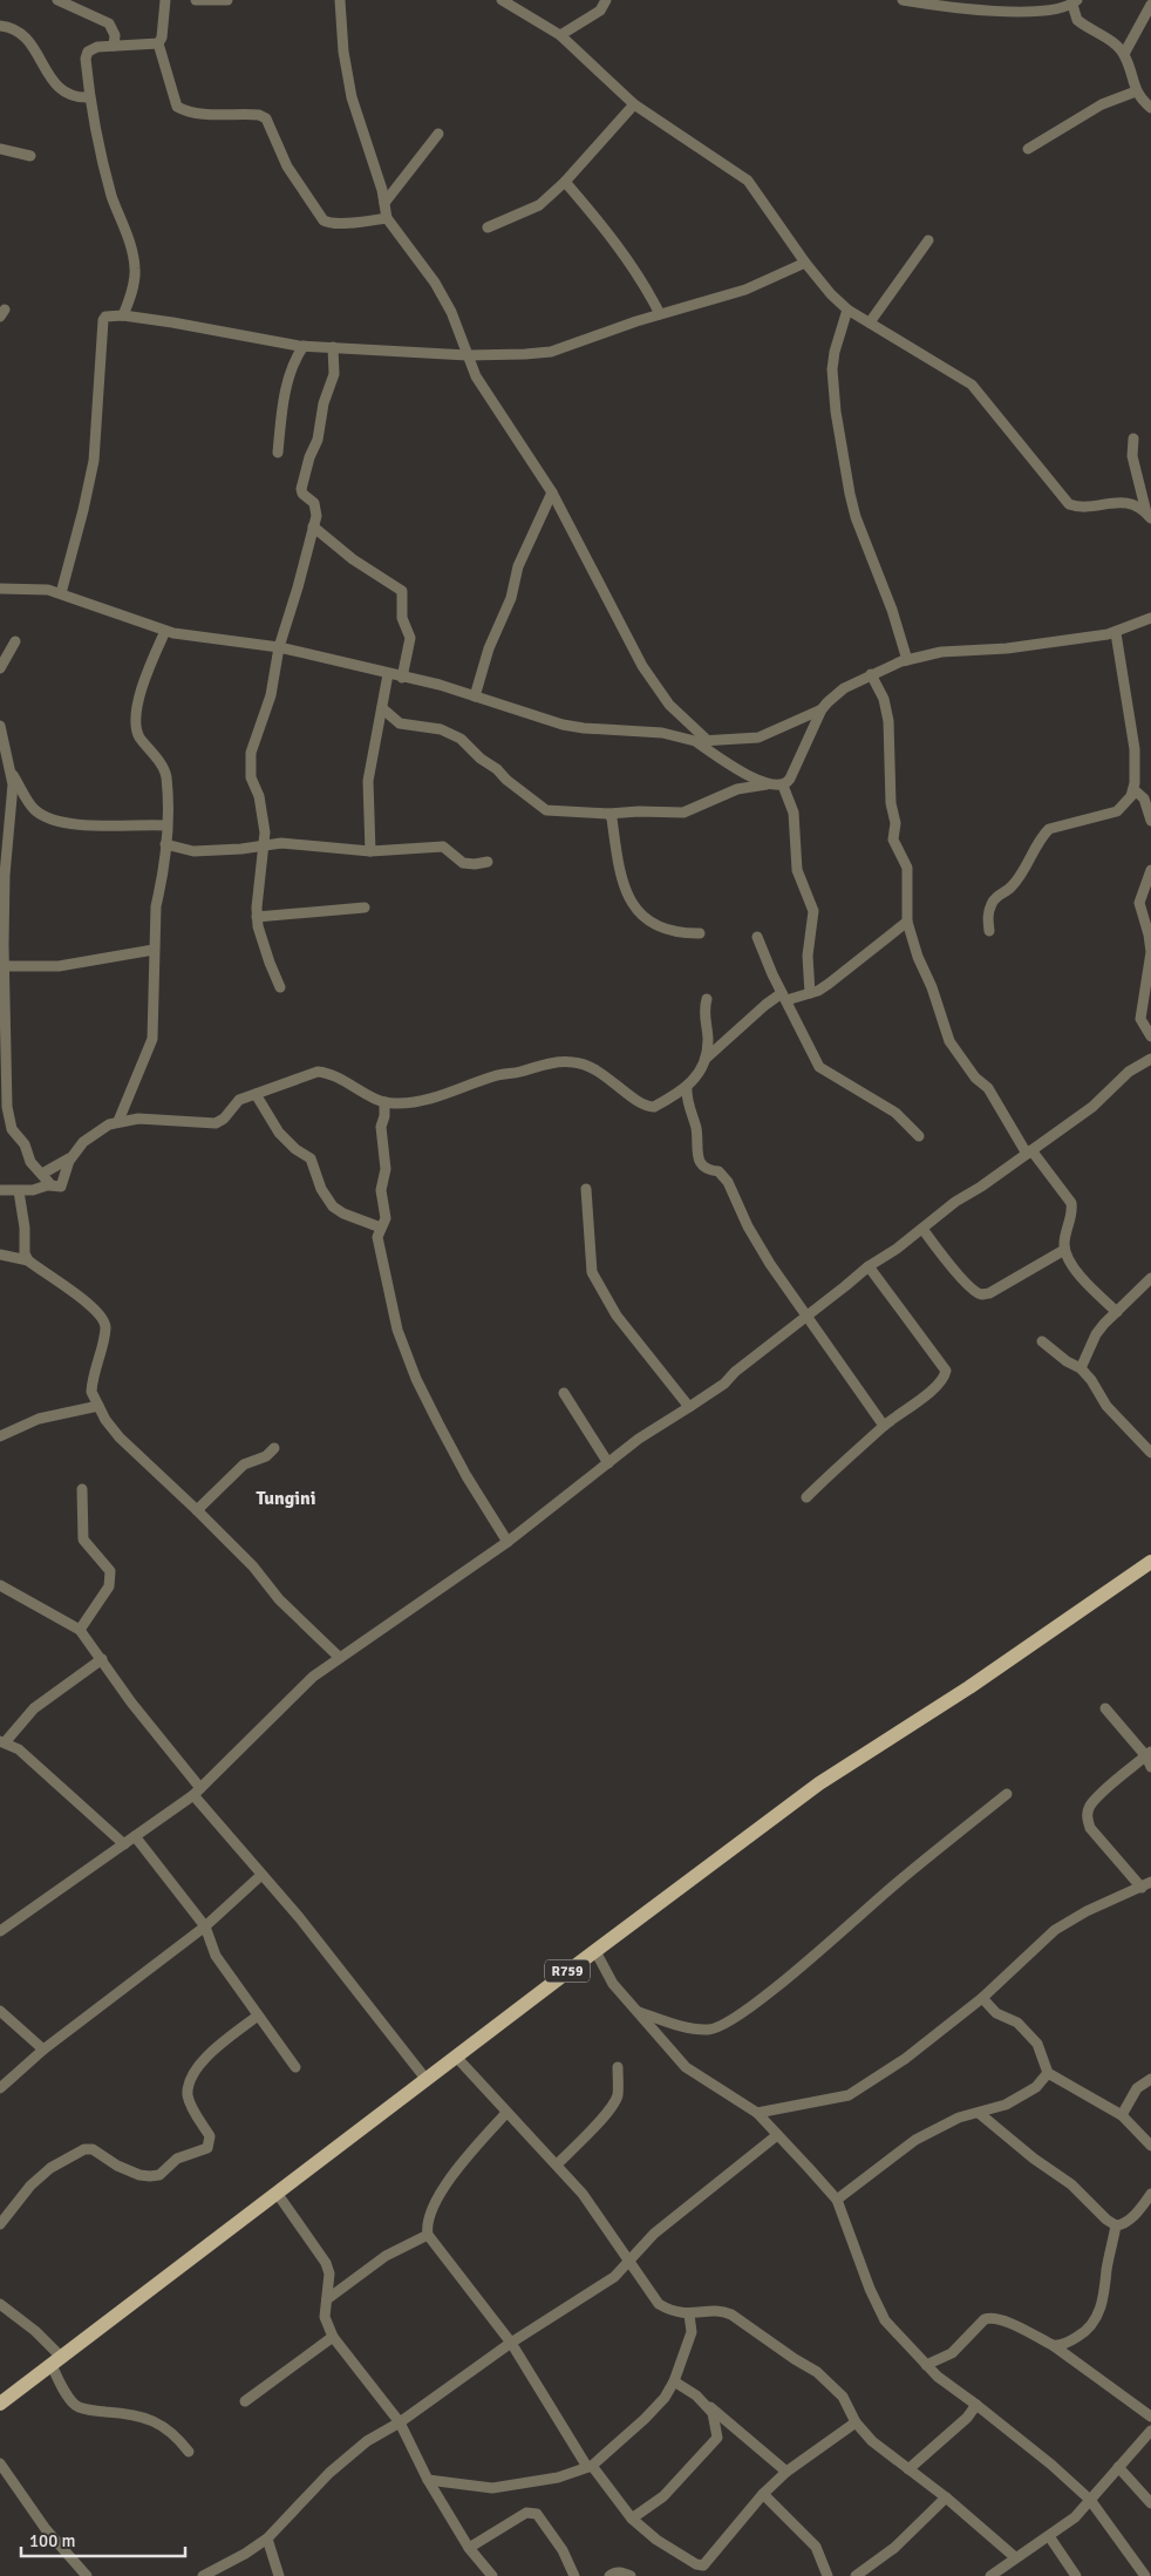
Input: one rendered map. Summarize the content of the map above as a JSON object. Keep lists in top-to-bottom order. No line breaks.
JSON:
{"streets":{"main road":["R759"]},"districts":["Tungini"],"scale_bar":"100 m"}
